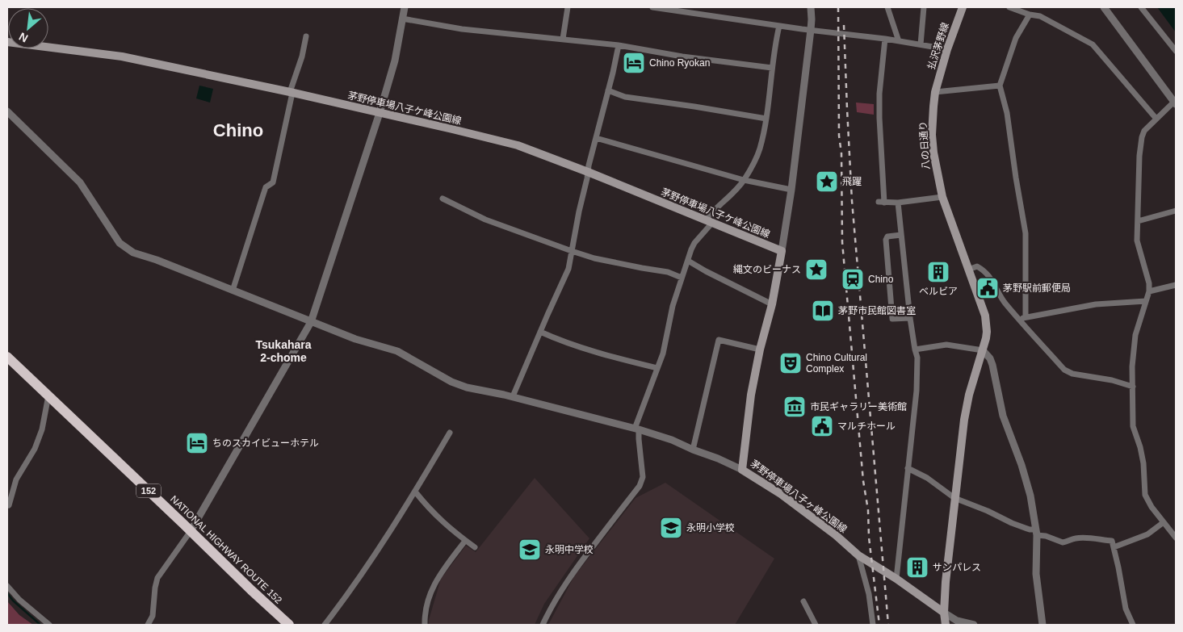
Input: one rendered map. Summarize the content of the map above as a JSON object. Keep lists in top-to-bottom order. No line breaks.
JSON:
{"streets":{"highway":["152","NATIONAL HIGHWAY ROUTE 152"],"main road":["払沢茅野線","茅野停車場八子ケ峰公園線","八の日通り","茅野停車場八子ヶ峰公園線"]},"crossings":[["払沢茅野線","八の日通り"],["茅野停車場八子ケ峰公園線","茅野停車場八子ヶ峰公園線"]],"districts":["Chino","Tsukahara 2-chome"],"places":{"hotel":["Chino Ryokan","ちのスカイビューホテル"],"place":["飛躍","縄文のビーナス"],"building":["ベルビア","サンパレス"],"station":["Chino"],"public building":["茅野駅前郵便局","マルチホール"],"library":["茅野市民館図書室"],"theatre":["Chino Cultural Complex"],"museum":["市民ギャラリー美術館"],"school or university":["永明小学校","永明中学校"]},"north":"bottom left"}
